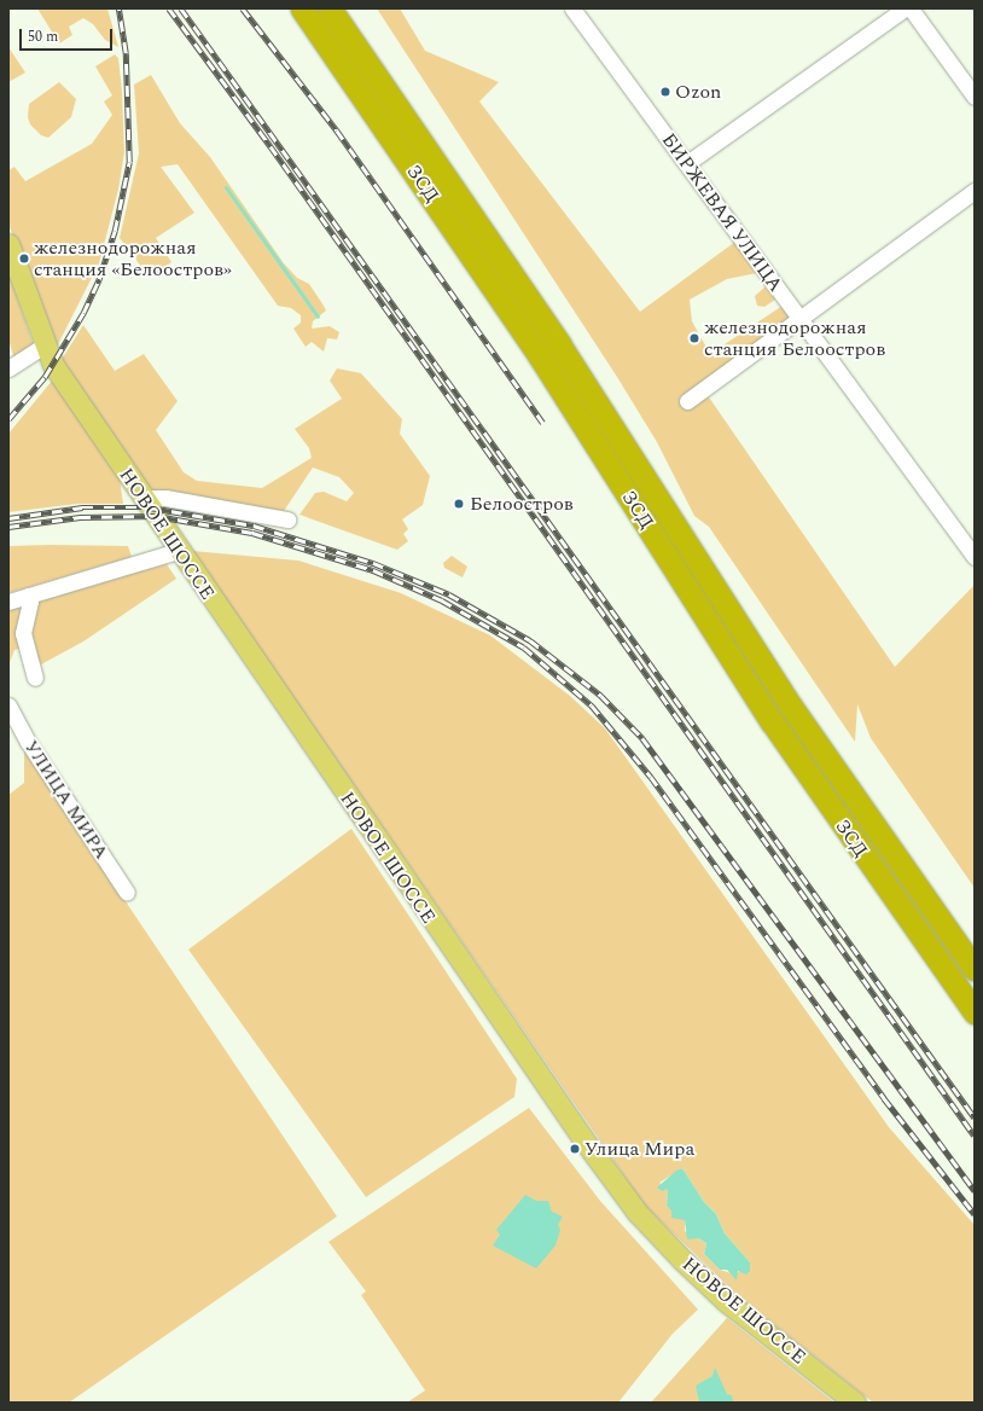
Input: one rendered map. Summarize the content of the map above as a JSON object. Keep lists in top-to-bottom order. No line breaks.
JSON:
{"streets":{"highway":["ЗСД"],"main road":["НОВОЕ ШОССЕ"],"street":["БИРЖЕВАЯ УЛИЦА","УЛИЦА МИРА"]},"places":["Ozon","железнодорожная станция «Белоостров»","железнодорожная станция Белоостров","Белоостров","Улица Мира"],"scale_bar":"50 m"}
